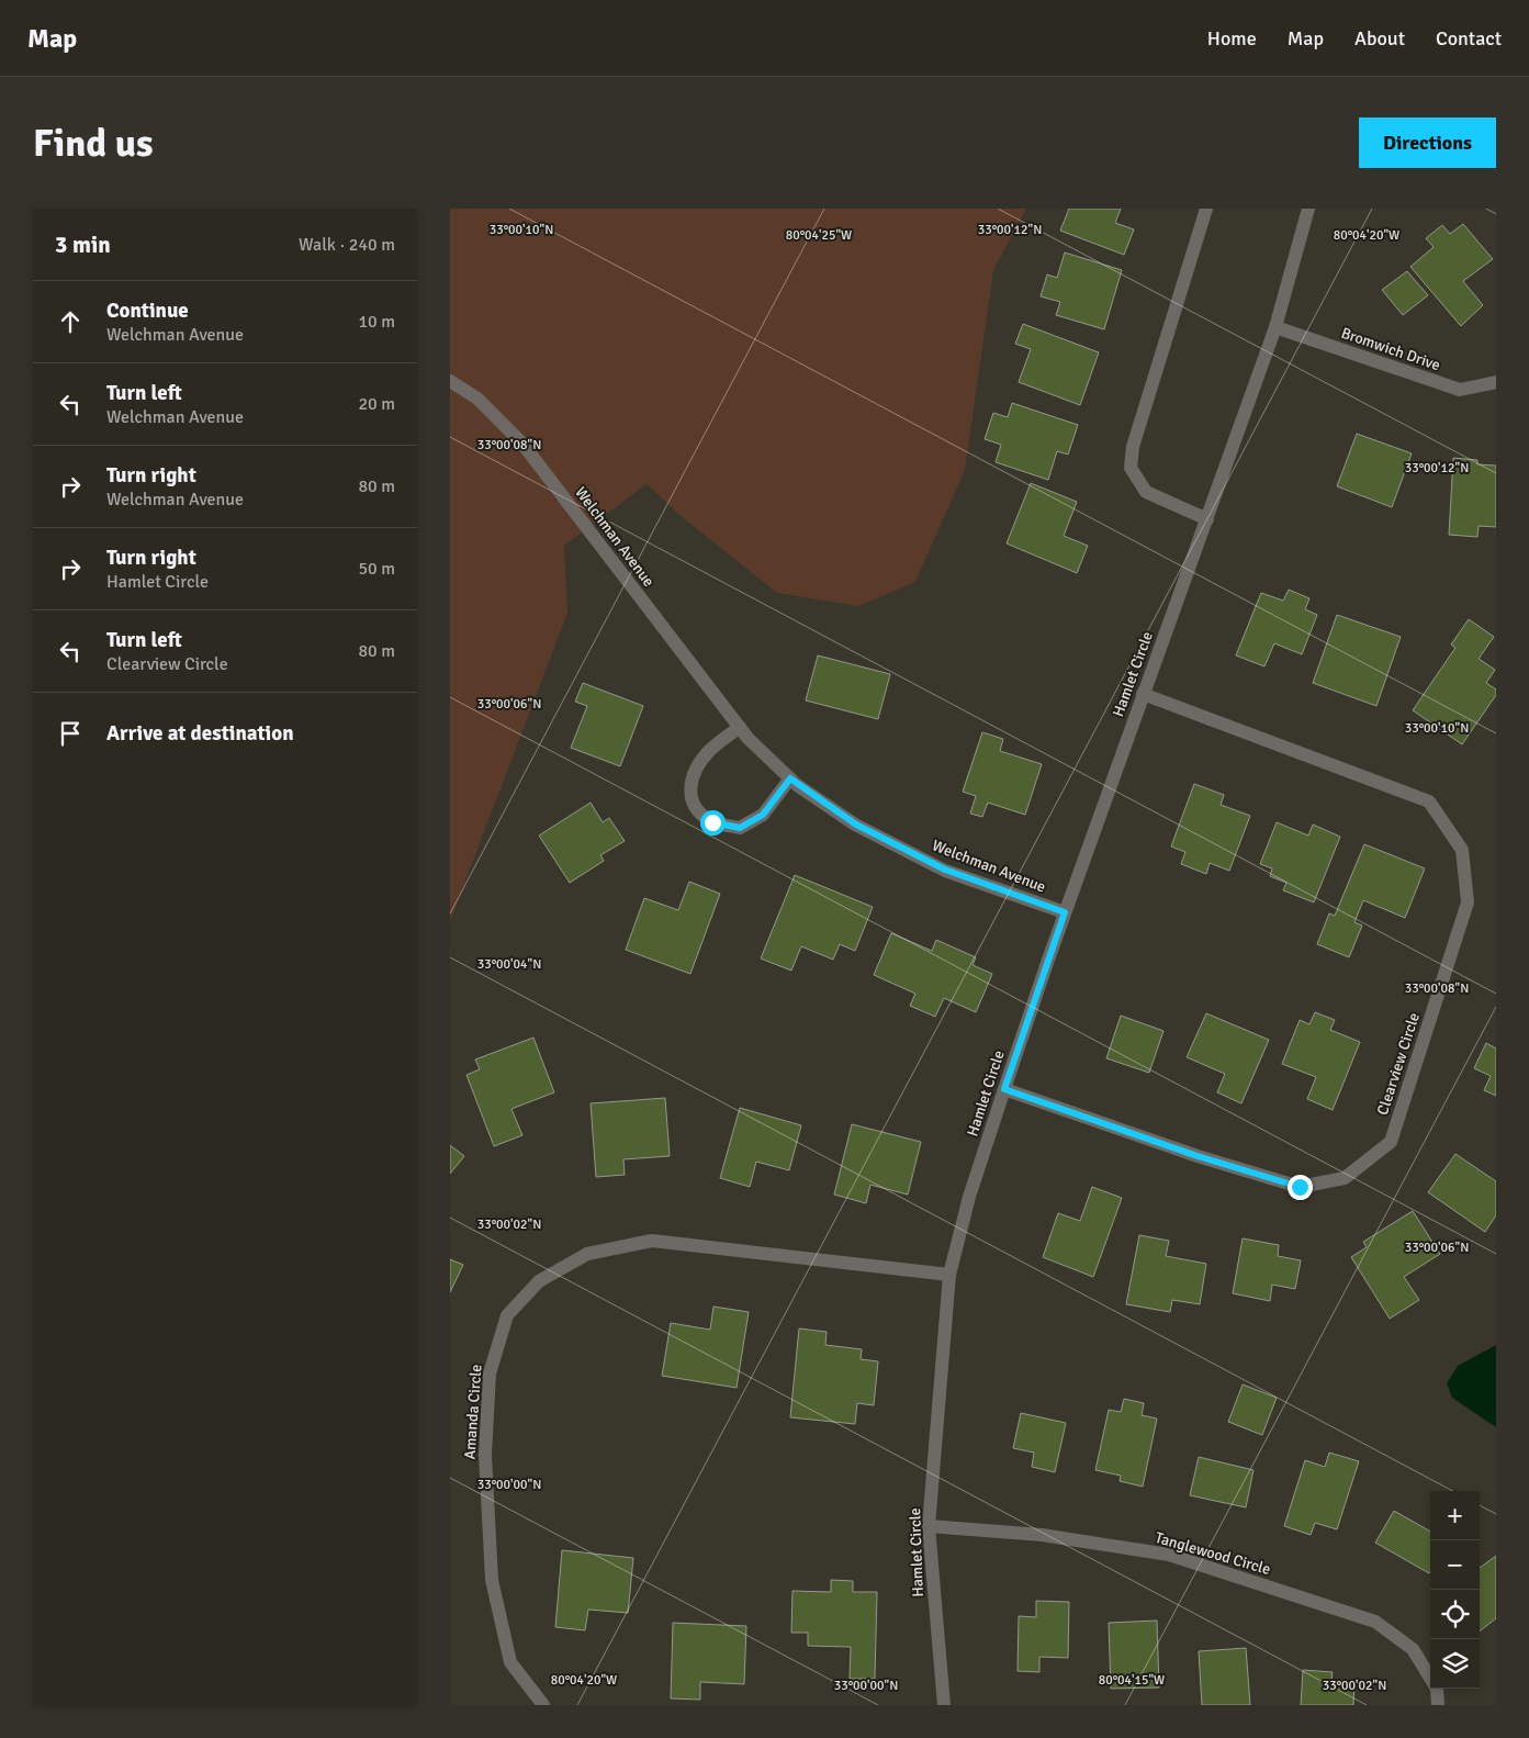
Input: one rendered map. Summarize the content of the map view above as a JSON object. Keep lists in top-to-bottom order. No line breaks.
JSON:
{"streets":{"street":["Bromwich Drive","Welchman Avenue","Hamlet Circle","Clearview Circle","Amanda Circle","Tanglewood Circle"]},"crossings":[["Bromwich Drive","Hamlet Circle"],["Welchman Avenue","Hamlet Circle"],["Hamlet Circle","Clearview Circle"],["Hamlet Circle","Amanda Circle"],["Hamlet Circle","Tanglewood Circle"]],"page":{"header":"Map","nav":["Home","Map","About","Contact"],"buttons":"Directions","title":"Find us","heading":["3 min","Walk · 240 m"],"list":[["Continue","Welchman Avenue","10 m"],["Turn left","Welchman Avenue","20 m"],["Turn right","Welchman Avenue","80 m"],["Turn right","Hamlet Circle","50 m"],["Turn left","Clearview Circle","80 m"],"Arrive at destination"],"map_buttons":["+","−"]},"coordinates":["33°00'10\"N","33°00'12\"N","80°04'25\"W","80°04'20\"W","33°00'08\"N","33°00'06\"N","33°00'04\"N","33°00'02\"N","33°00'00\"N","80°04'15\"W"]}
